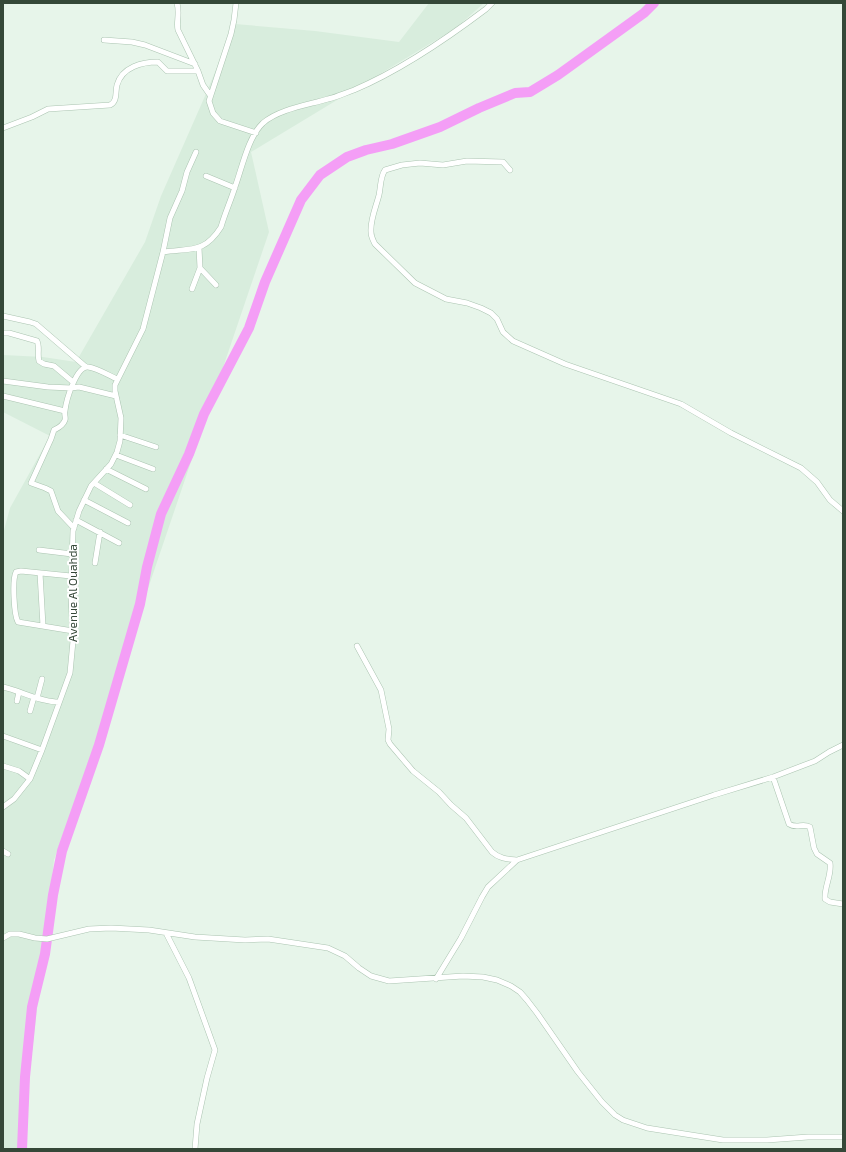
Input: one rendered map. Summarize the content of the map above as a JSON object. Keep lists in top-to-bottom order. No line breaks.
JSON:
{"streets":{"street":["Avenue Al Ouahda"]}}
